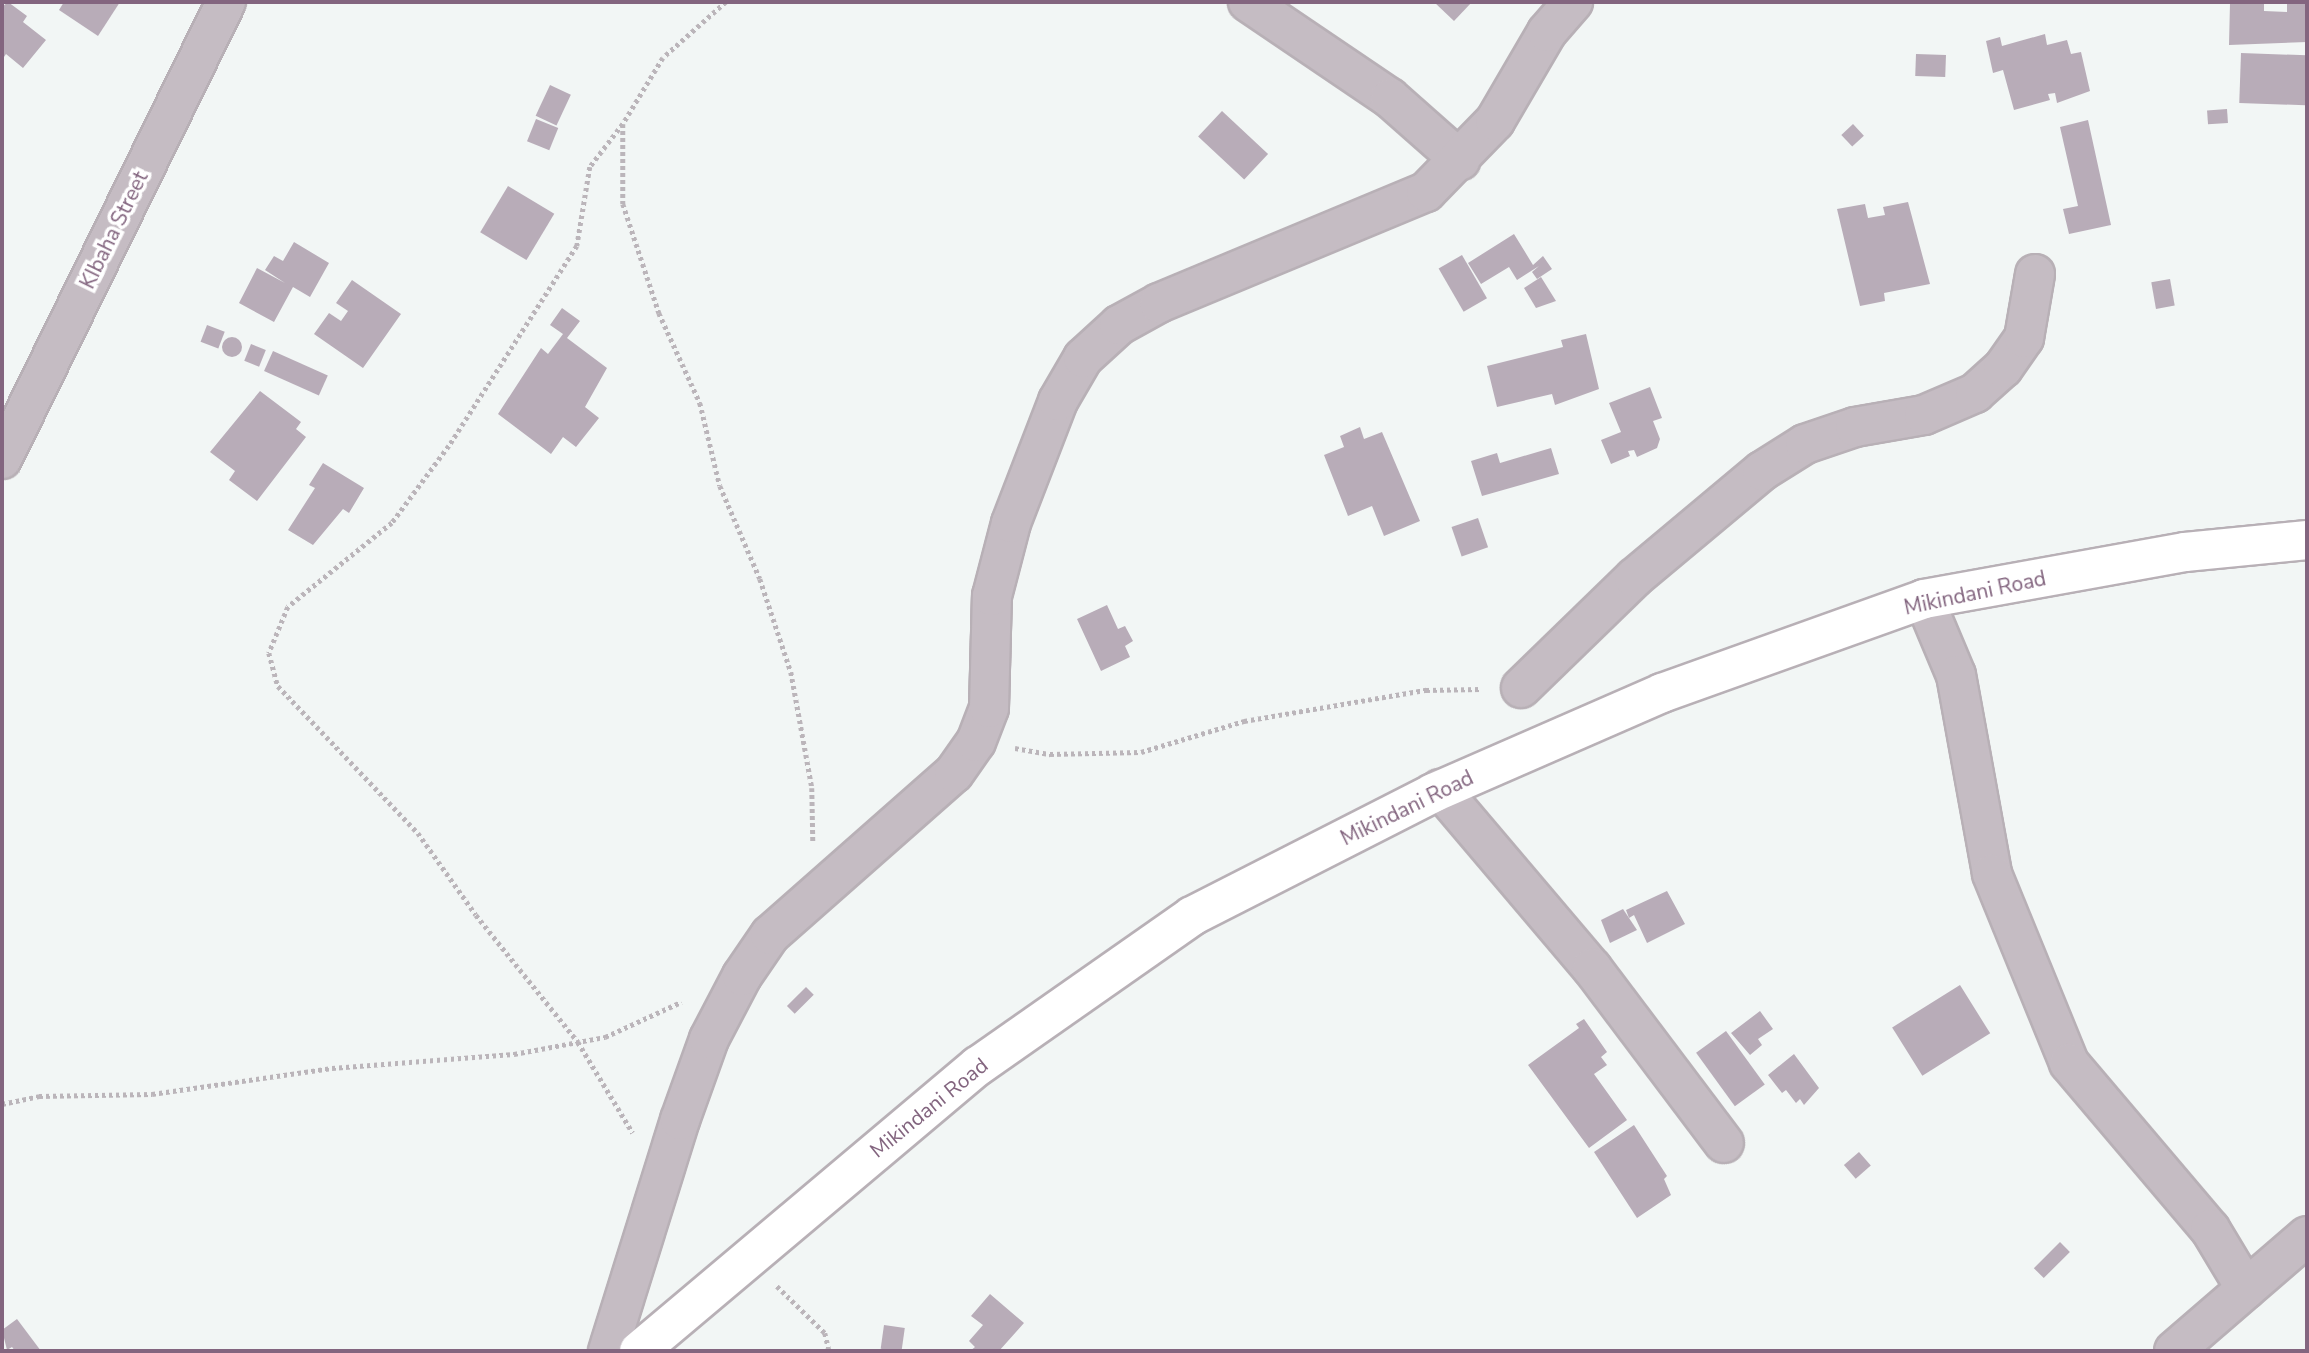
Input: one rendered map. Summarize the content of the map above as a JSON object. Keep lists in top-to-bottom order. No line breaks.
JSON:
{"streets":{"highway":["Mikindani Road"],"street":["KIbaha Street"]}}
